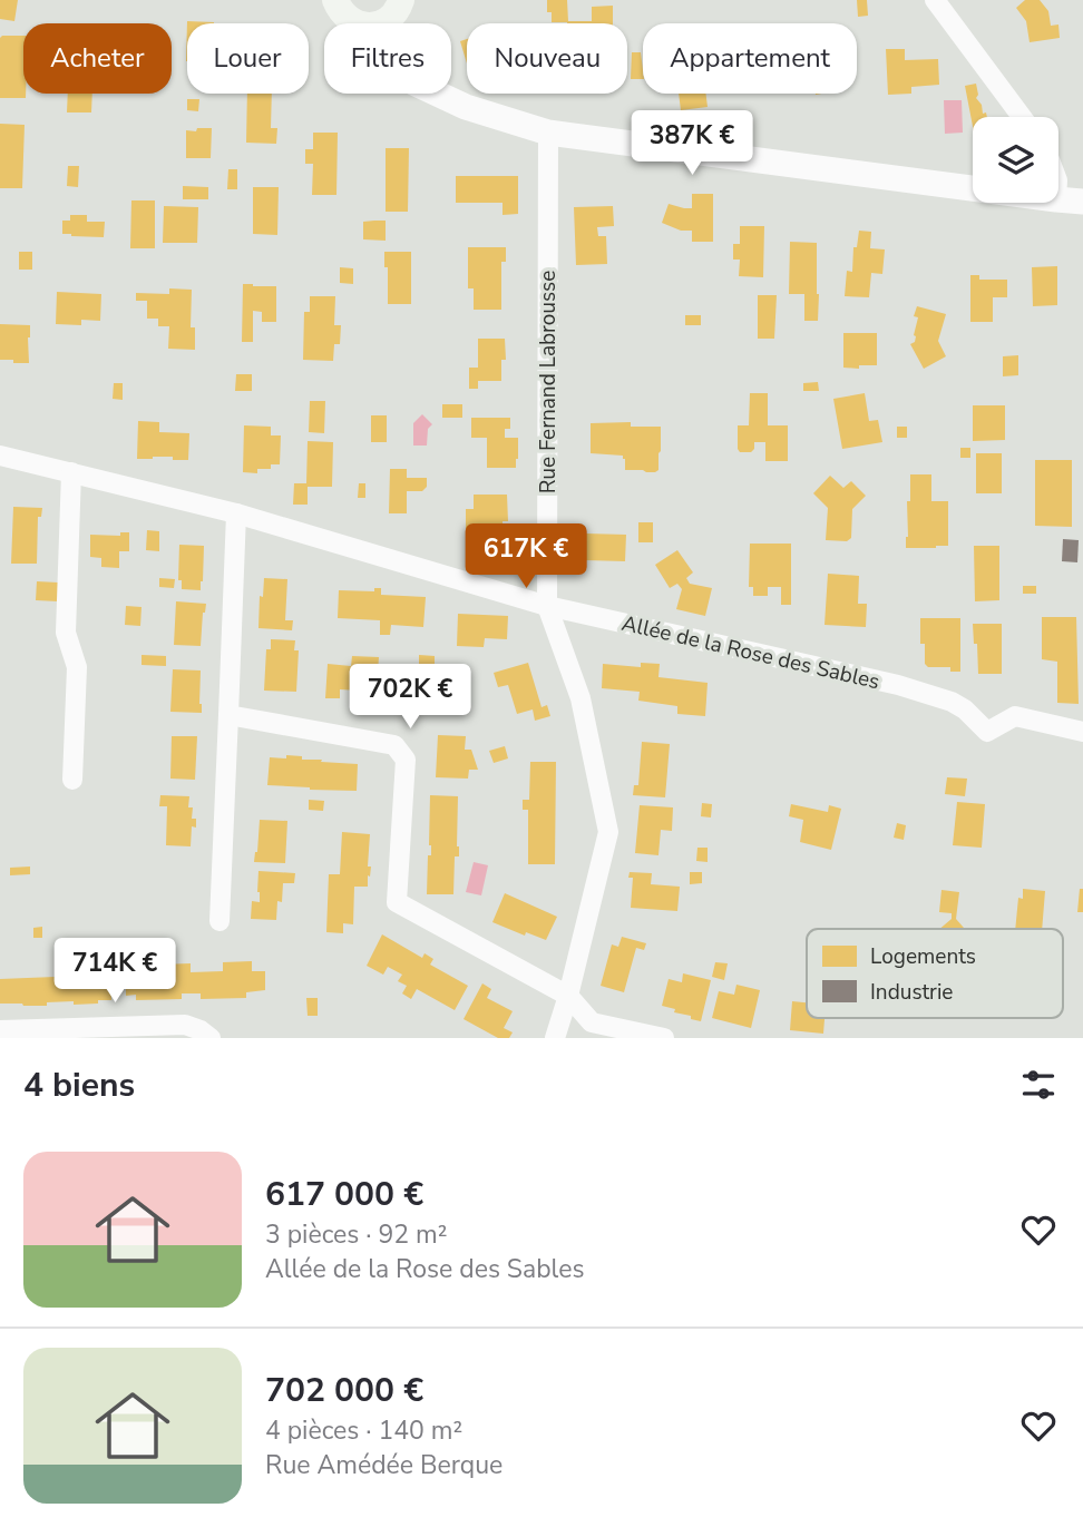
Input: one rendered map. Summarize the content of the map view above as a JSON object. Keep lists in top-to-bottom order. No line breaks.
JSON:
{"streets":{"street":["Rue Fernand Labrousse","Allée de la Rose des Sables"]},"crossings":[["Rue Fernand Labrousse","Allée de la Rose des Sables"]],"legend":["Logements","Industrie"],"page":{"chip":["Acheter","Louer","Filtres","Nouveau","Appartement"],"price":["387K €","617K €","702K €","714K €"],"heading":"4 biens","list":[{"name":"617 000 €","note":"3 pièces · 92 m² · Allée de la Rose des Sables"},{"name":"702 000 €","note":"4 pièces · 140 m² · Rue Amédée Berque"}]}}
